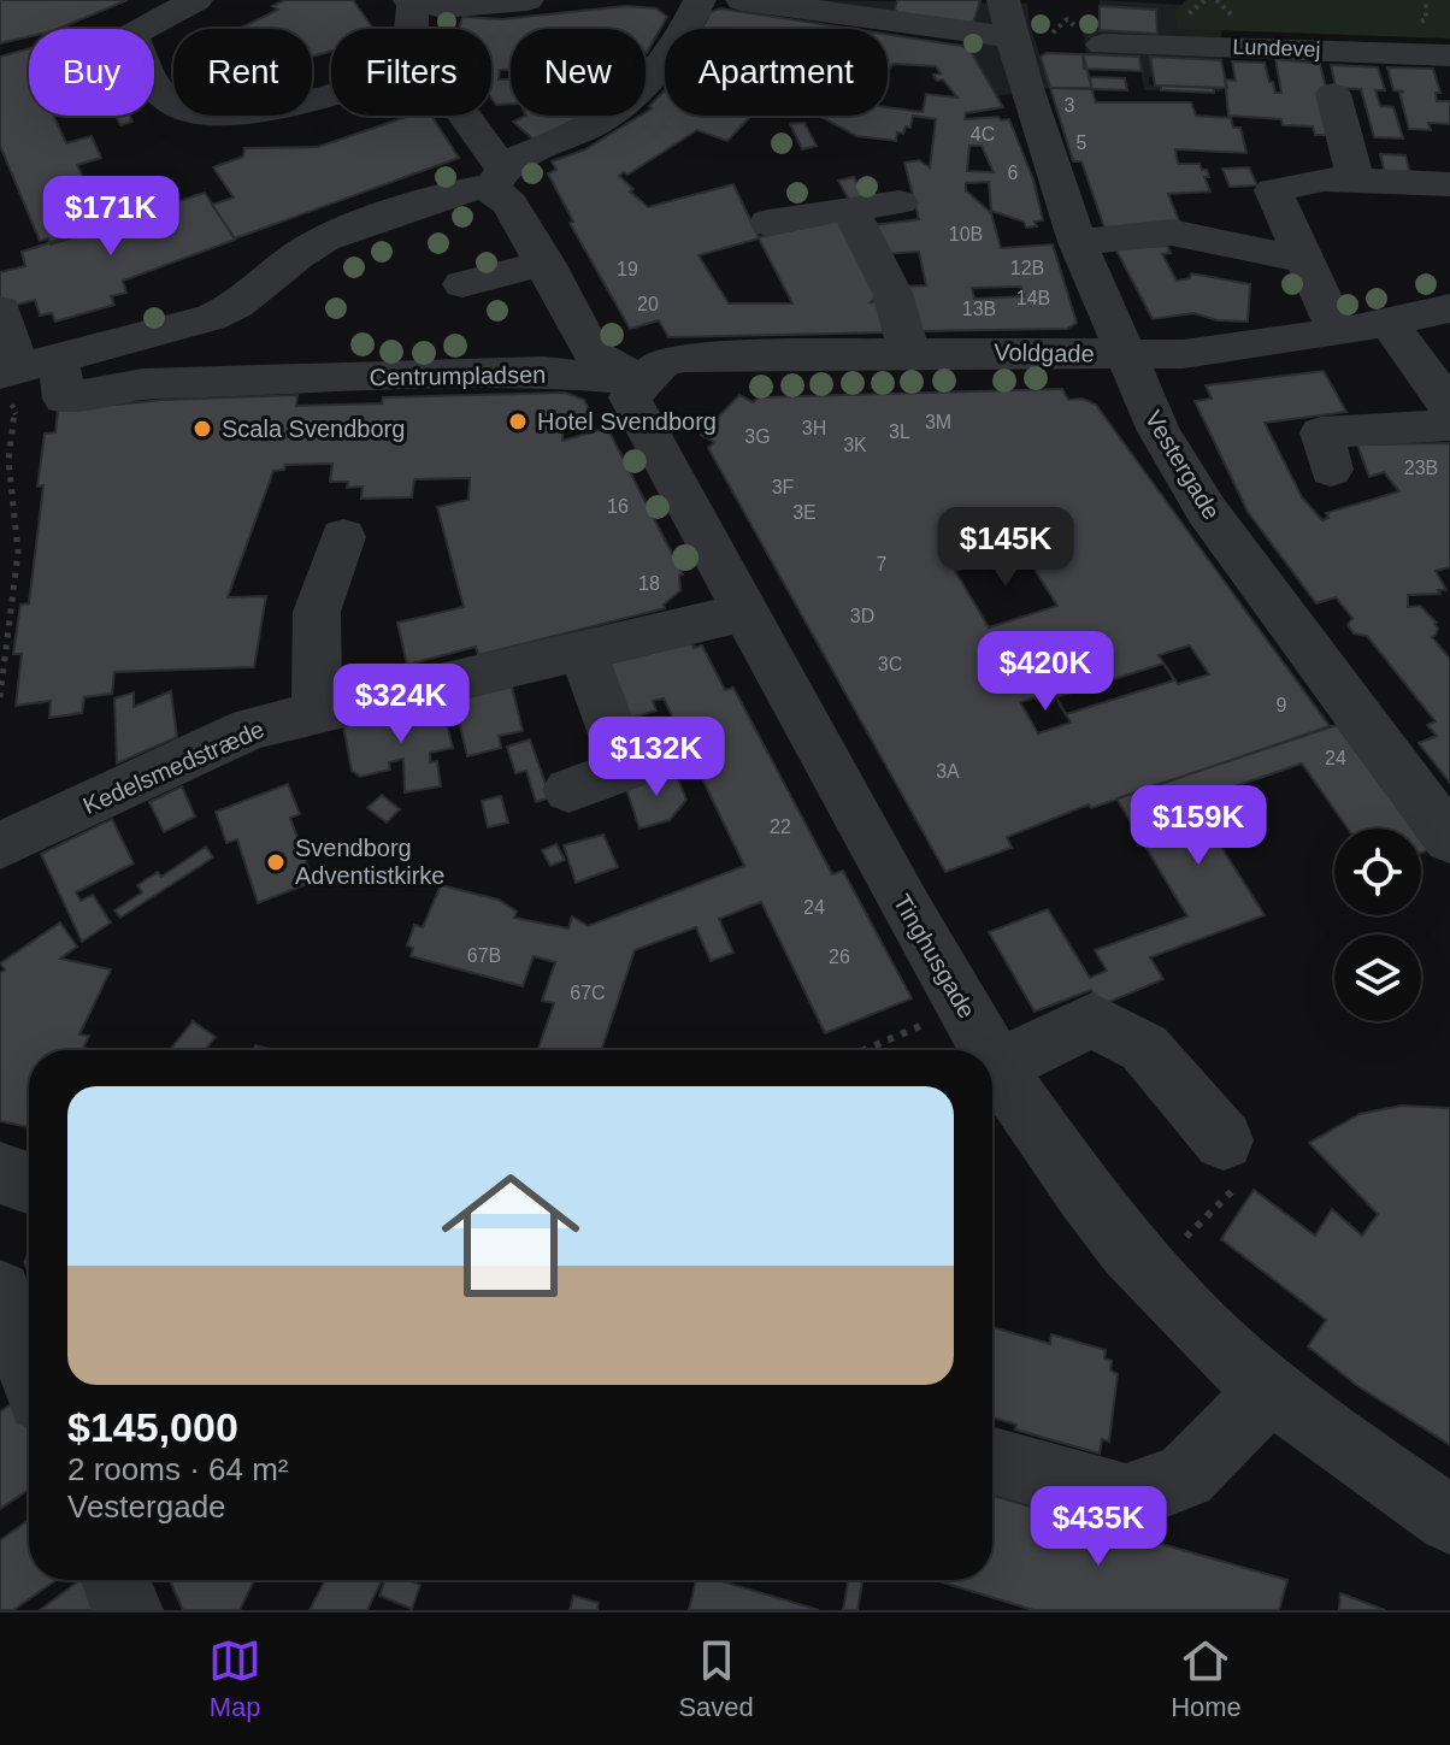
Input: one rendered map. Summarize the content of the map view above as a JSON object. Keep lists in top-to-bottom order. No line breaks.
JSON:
{"streets":{"street":["Lundevej","Voldgade","Centrumpladsen","Vestergade","Kedelsmedstræde","Tinghusgade"]},"crossings":[["Voldgade","Centrumpladsen"],["Voldgade","Vestergade"],["Voldgade","Tinghusgade"],["Centrumpladsen","Tinghusgade"],["Kedelsmedstræde","Tinghusgade"]],"places":["Hotel Svendborg","Scala Svendborg","Svendborg Adventistkirke"],"house_numbers":["3","4C","5","6","10B","12B","19","14B","20","13B","3M","3H","3L","3G","3K","23B","3F","16","3E","7","18","3D","3C","9","24","3A","22","24","67B","26","67C"],"page":{"chip":["Buy","Rent","Filters","New","Apartment"],"price":["$171K","$145K","$420K","$324K","$132K","$159K","$435K"],"list":[{"name":"$145,000","note":"2 rooms · 64 m² · Vestergade"}],"tabs":["Map","Saved","Home"]}}
